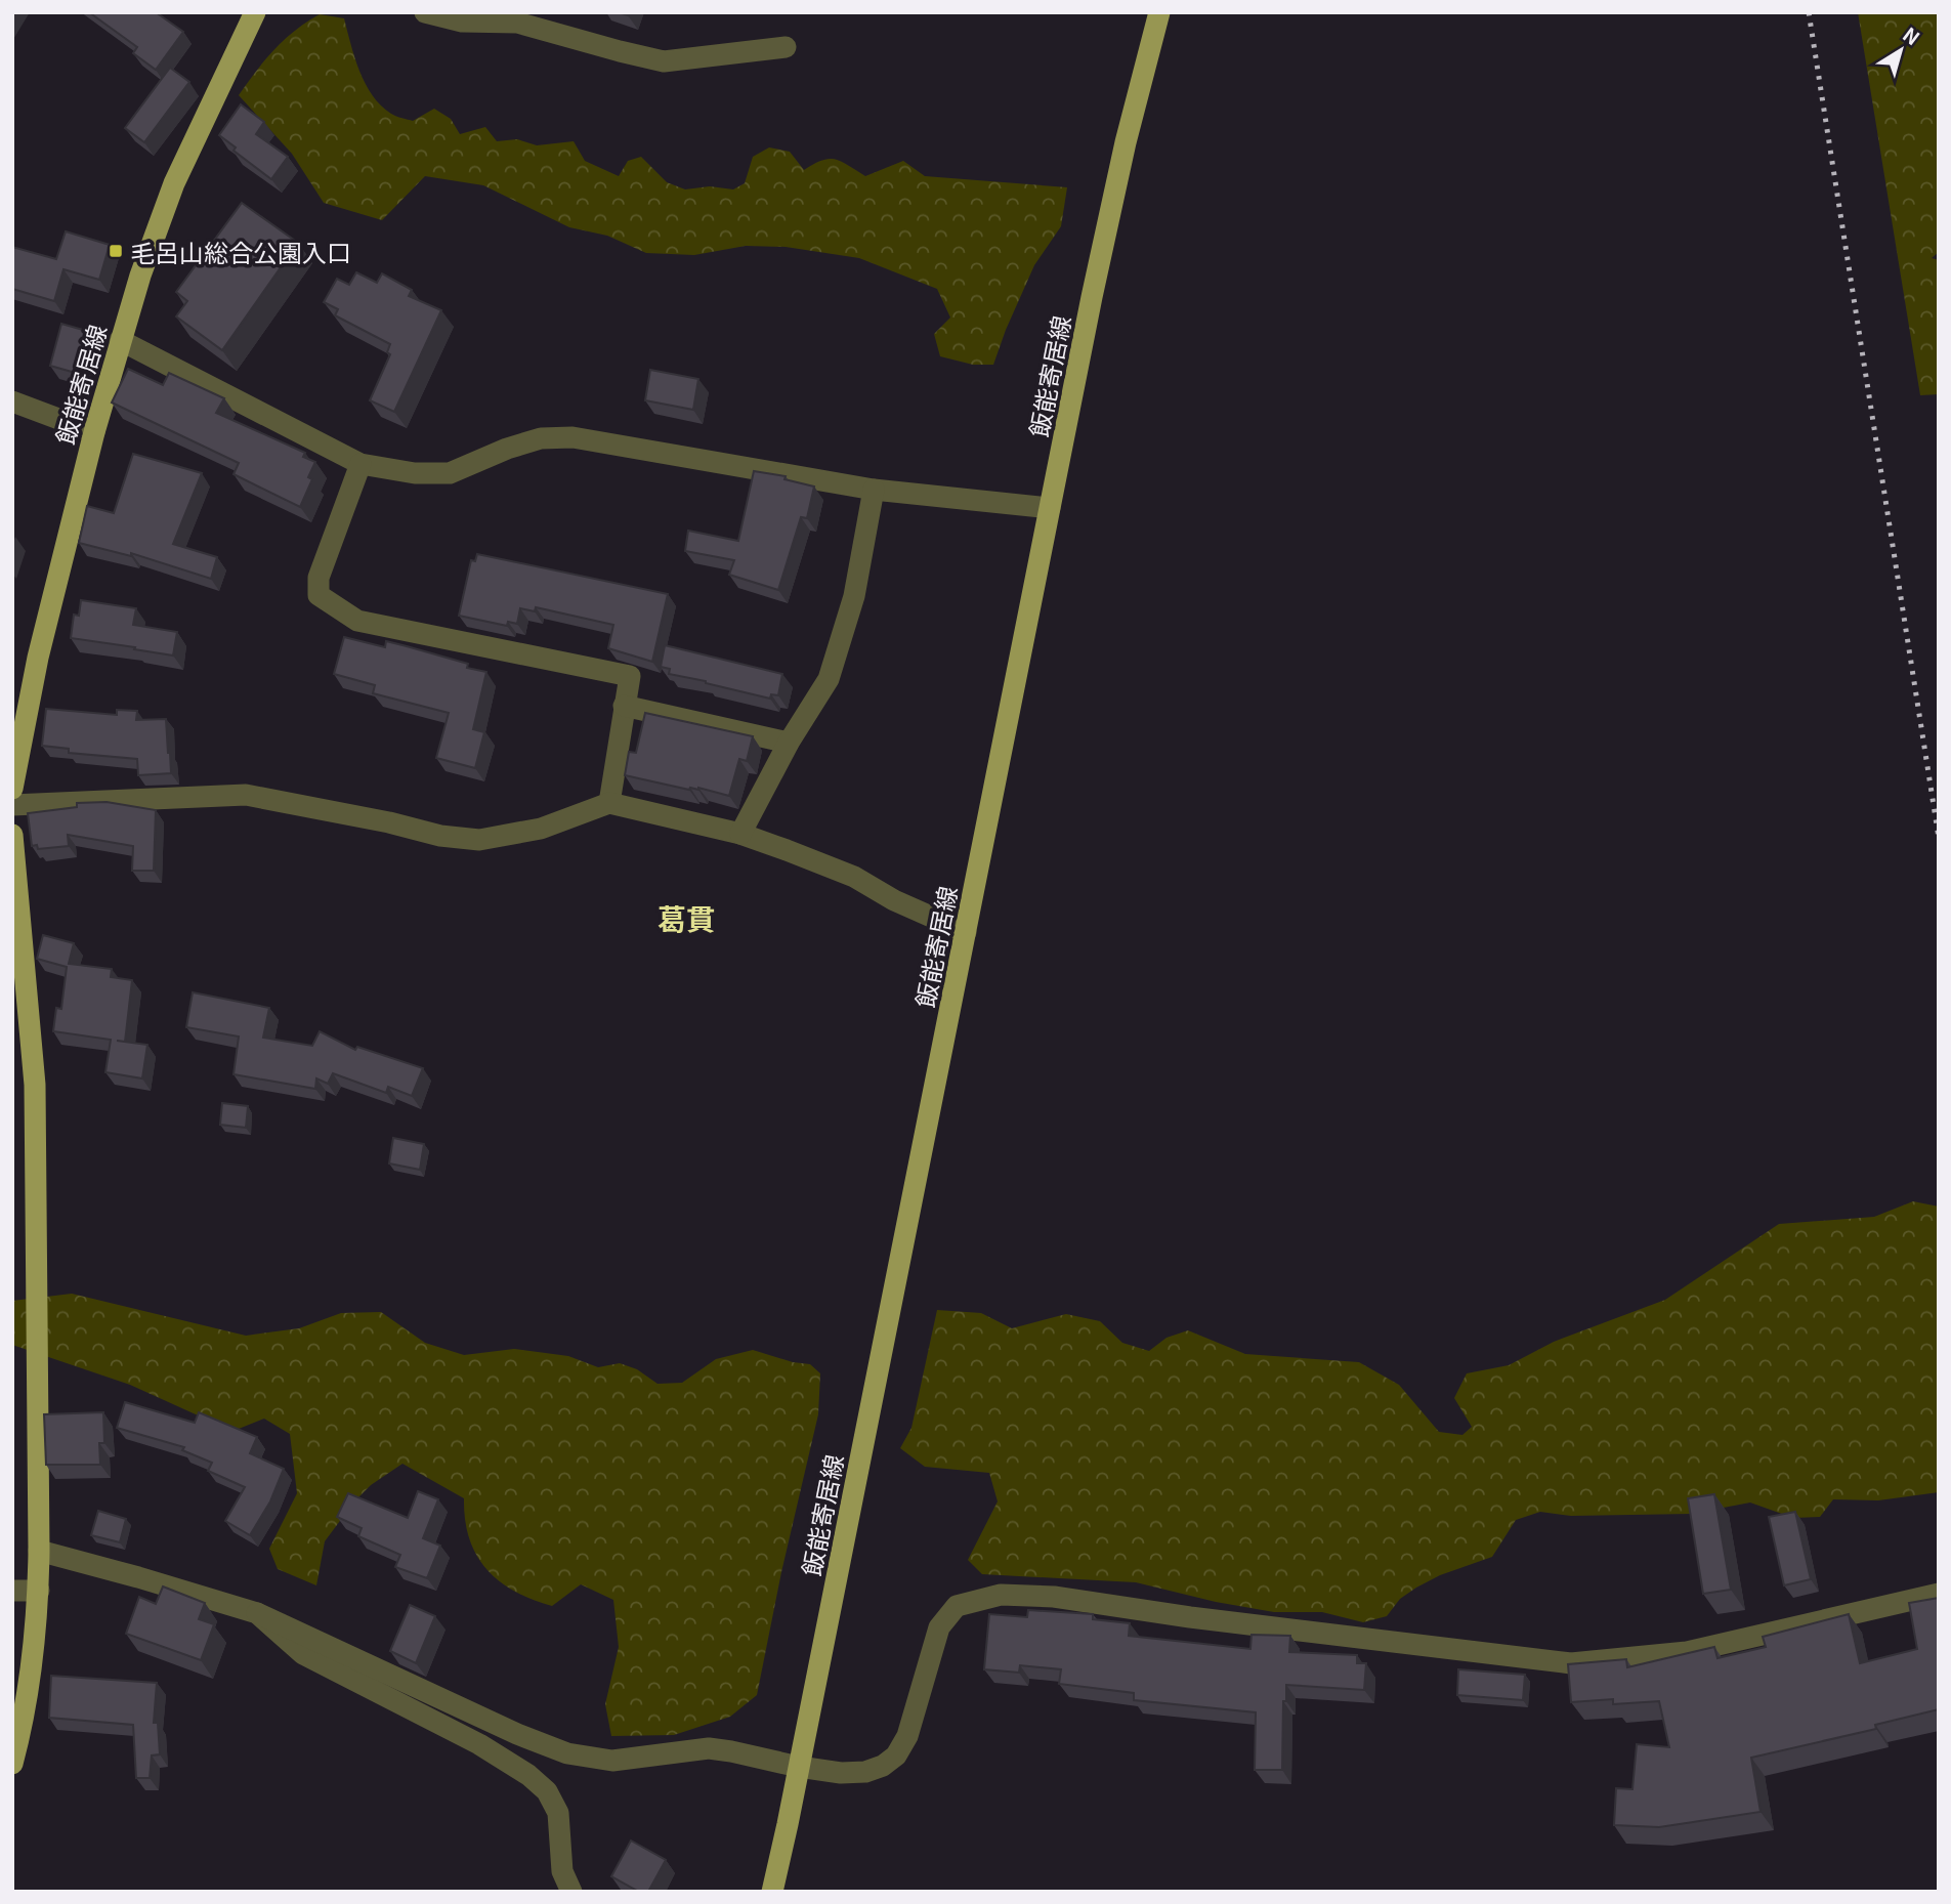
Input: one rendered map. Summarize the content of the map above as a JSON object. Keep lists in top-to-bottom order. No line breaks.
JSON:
{"streets":{"main road":["飯能寄居線"]},"districts":["葛貫"],"places":{"transit":["毛呂山総合公園入口"]},"north":"top right"}
